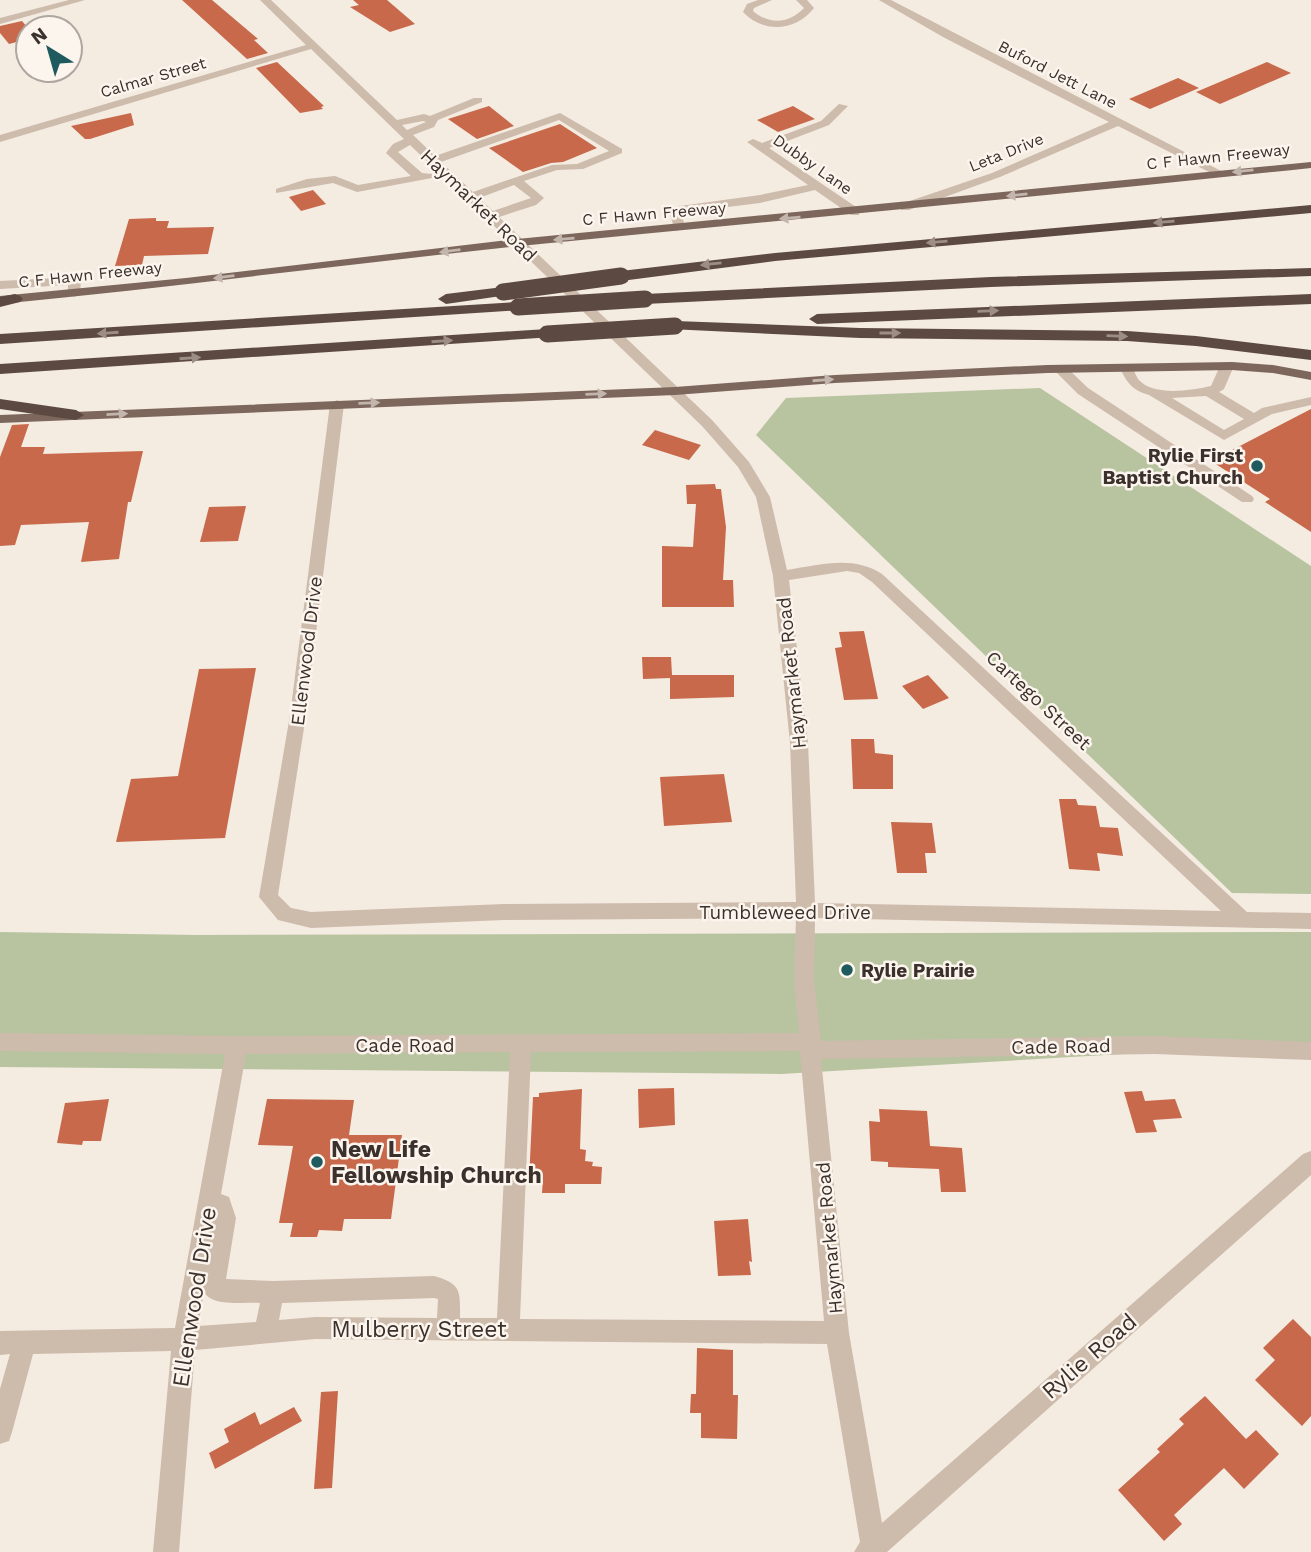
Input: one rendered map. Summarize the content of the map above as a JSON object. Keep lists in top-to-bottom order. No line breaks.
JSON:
{"streets":{"main road":["C F Hawn Freeway"],"street":["Buford Jett Lane","Calmar Street","Leta Drive","Dubby Lane","Haymarket Road","Ellenwood Drive","Cartego Street","Tumbleweed Drive","Cade Road","Mulberry Street","Rylie Road"]},"crossings":[["Buford Jett Lane","Leta Drive"],["Buford Jett Lane","C F Hawn Freeway"],["Calmar Street","Haymarket Road"],["Leta Drive","C F Hawn Freeway"],["C F Hawn Freeway","Dubby Lane"],["C F Hawn Freeway","Haymarket Road"],["Haymarket Road","Cartego Street"],["Haymarket Road","Tumbleweed Drive"],["Haymarket Road","Cade Road"],["Haymarket Road","Mulberry Street"],["Haymarket Road","Rylie Road"],["Ellenwood Drive","Tumbleweed Drive"],["Ellenwood Drive","Cade Road"],["Ellenwood Drive","Mulberry Street"],["Cartego Street","Tumbleweed Drive"]],"places":["Rylie First Baptist Church","Rylie Prairie","New Life Fellowship Church"],"north":"top left"}
